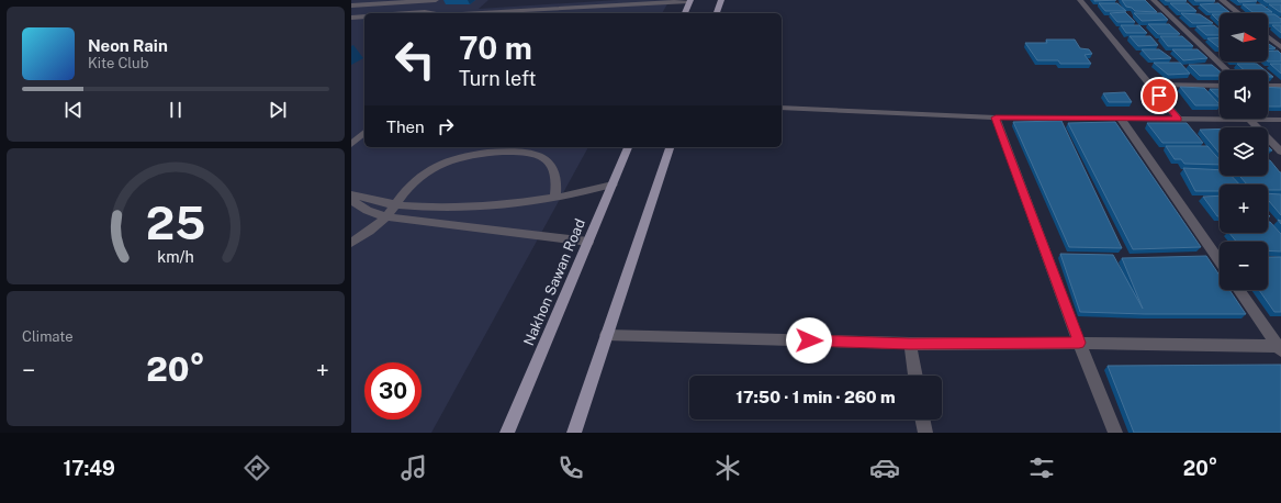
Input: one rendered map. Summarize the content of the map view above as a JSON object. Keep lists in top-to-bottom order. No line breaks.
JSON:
{"streets":{"main road":["Nakhon Sawan Road"]},"north":"right","page":{"map_buttons":["+","−"],"turn":["70 m","Turn left"],"song":["Neon Rain","Kite Club"],"then":"Then","tile":"Climate","heat":["−","20°","+"],"limit":"30","trip":"17:50 · 1 min · 260 m","tabs":["17:49","20°"],"gauge":["25","km/h"]}}
